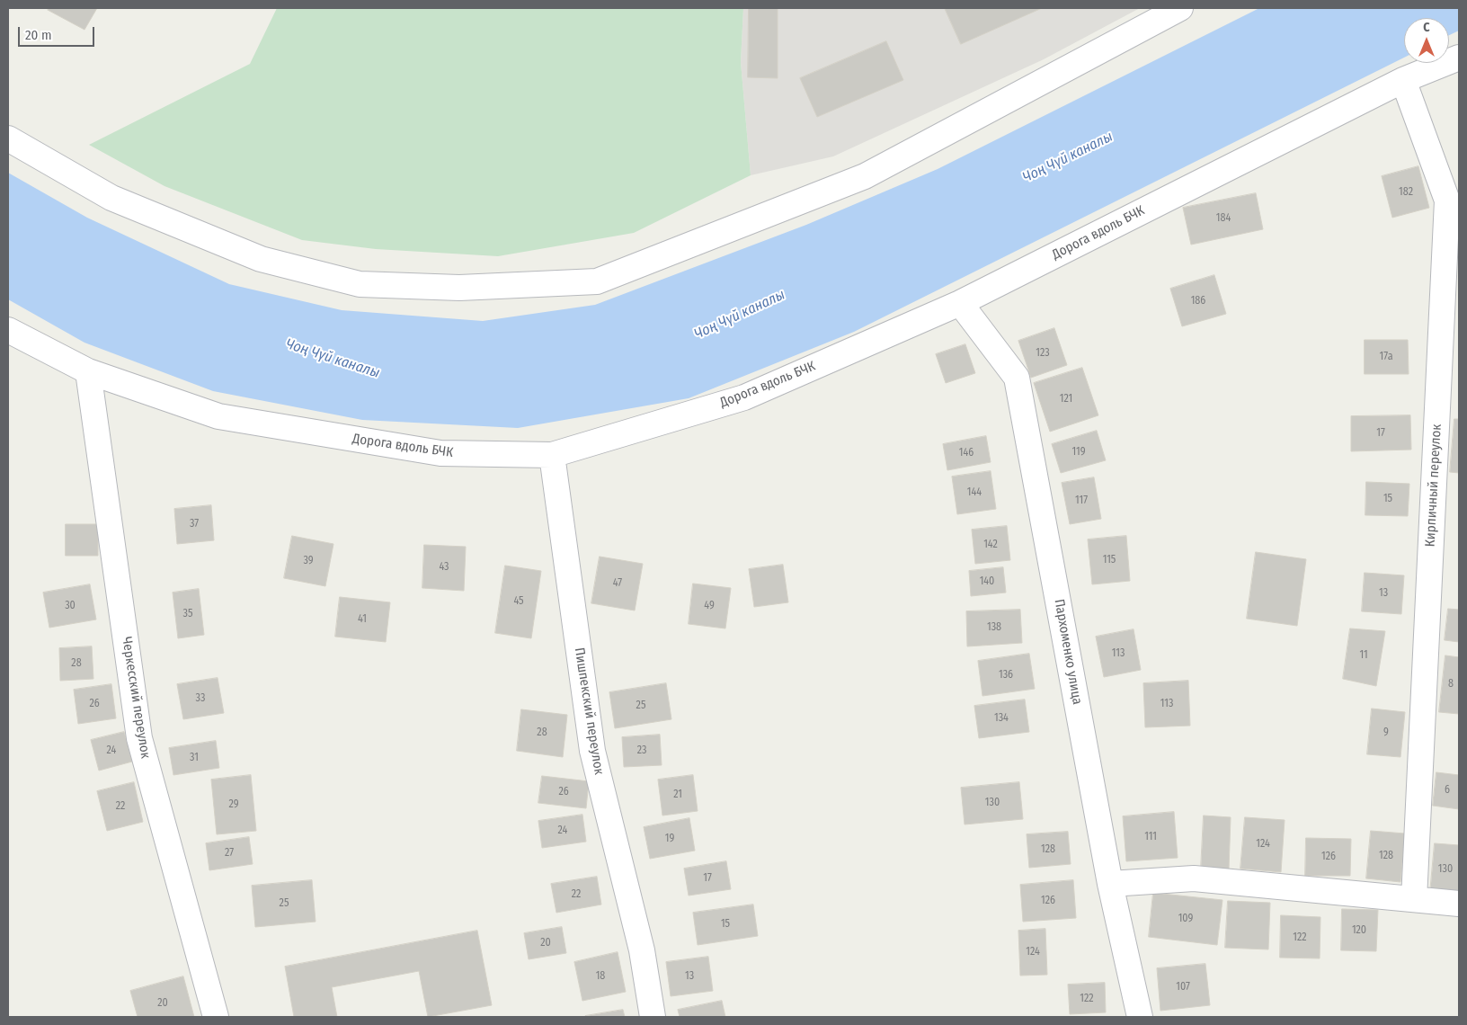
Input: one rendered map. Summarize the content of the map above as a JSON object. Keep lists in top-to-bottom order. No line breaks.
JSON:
{"streets":{"street":["Дорога вдоль БЧК","Кирпичный переулок","Пархоменко улица","Черкесский переулок","Пишпекский переулок"]},"crossings":[["Дорога вдоль БЧК","Кирпичный переулок"],["Дорога вдоль БЧК","Пархоменко улица"],["Дорога вдоль БЧК","Черкесский переулок"],["Дорога вдоль БЧК","Пишпекский переулок"]],"water":["Чоң Чүй каналы"],"house_numbers":["182","184","186","123","17a","121","17","119","146","144","15","117","37","142","115","39","43","140","47","13","45","30","49","35","41","138","113","11","28","136","8","33","26","113","25","134","28","9","24","23","31","6","26","21","130","29","22","24","111","19","124","128","27","128","126","130","17","22","126","25","109","15","120","122","20","124","18","13","107","122","20"],"scale_bar":"20 m","north":"top"}
